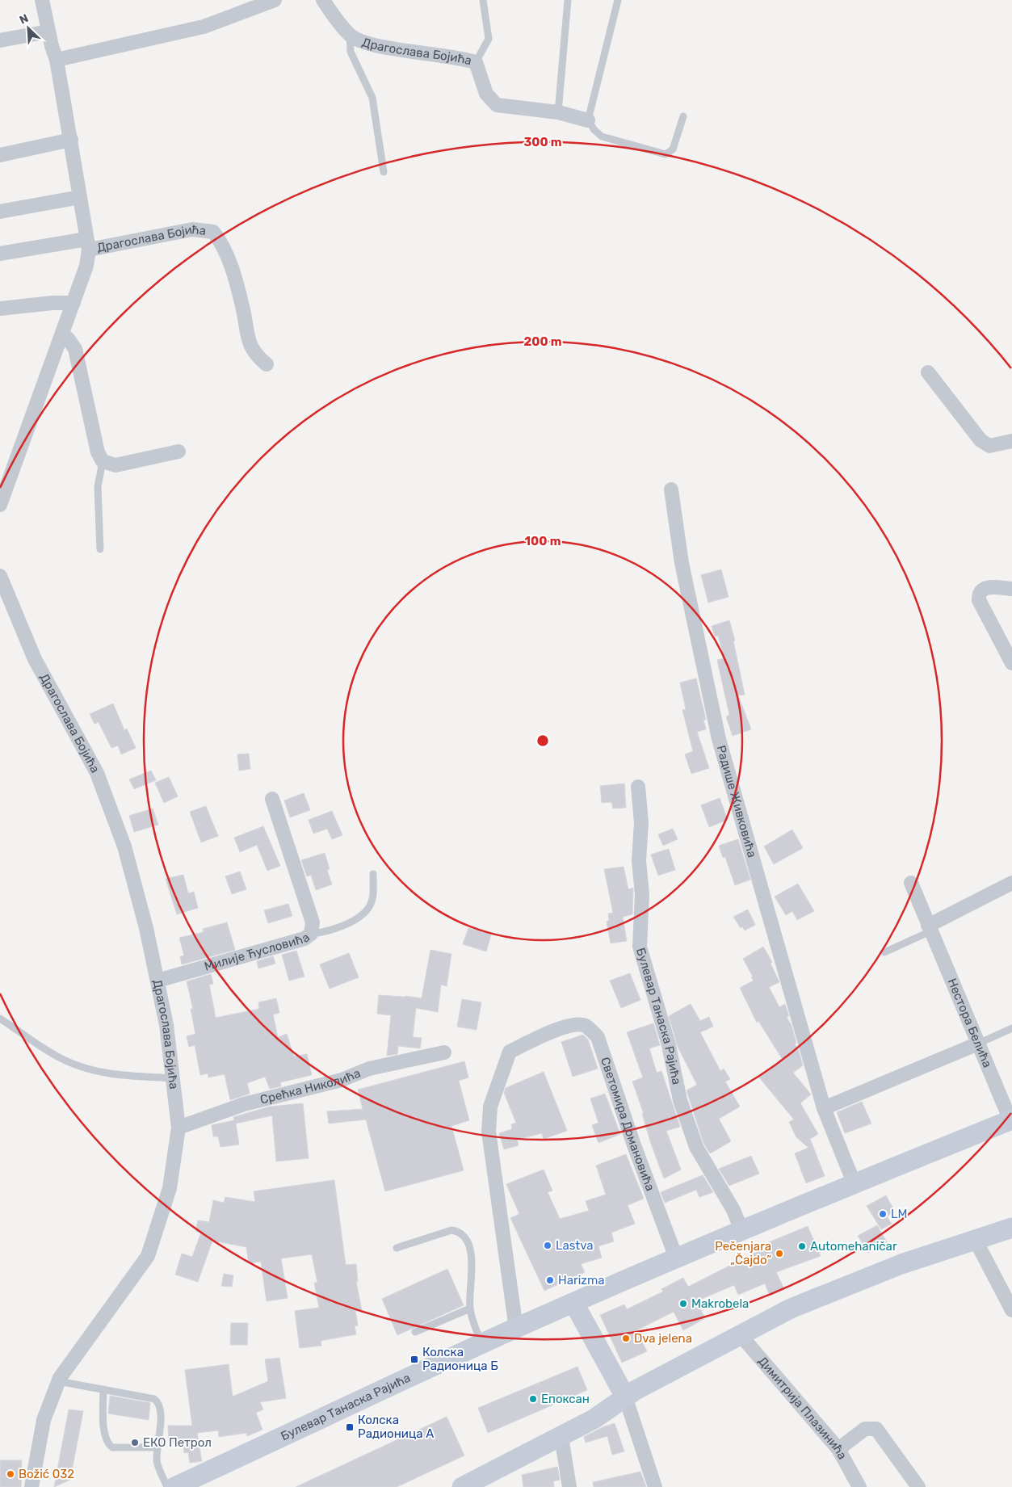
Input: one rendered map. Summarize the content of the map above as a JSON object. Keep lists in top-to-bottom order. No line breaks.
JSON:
{"streets":{"main road":["Булевар Танаска Рајића"],"street":["Драгослава Бојића","Радише Живковића","Милије Ћусловића","Нестора Белића","Срећка Николића","Светомира Домановића","Димитрија Плазинића"]},"crossings":[["Драгослава Бојића","Милије Ћусловића"],["Драгослава Бојића","Срећка Николића"],["Радише Живковића","Булевар Танаска Рајића"],["Булевар Танаска Рајића","Нестора Белића"],["Булевар Танаска Рајића","Светомира Домановића"]],"places":{"other":["LM","Lastva","Automehaničar","Pečenjara „Čajdo”","Harizma","Makrobela","Dva jelena","Епоксан","ЕКО Петрол","Božić 032"],"transit":["Колска Радионица Б","Колска Радионица А"]},"north":"top left","rings":["300 m","200 m","100 m"]}
